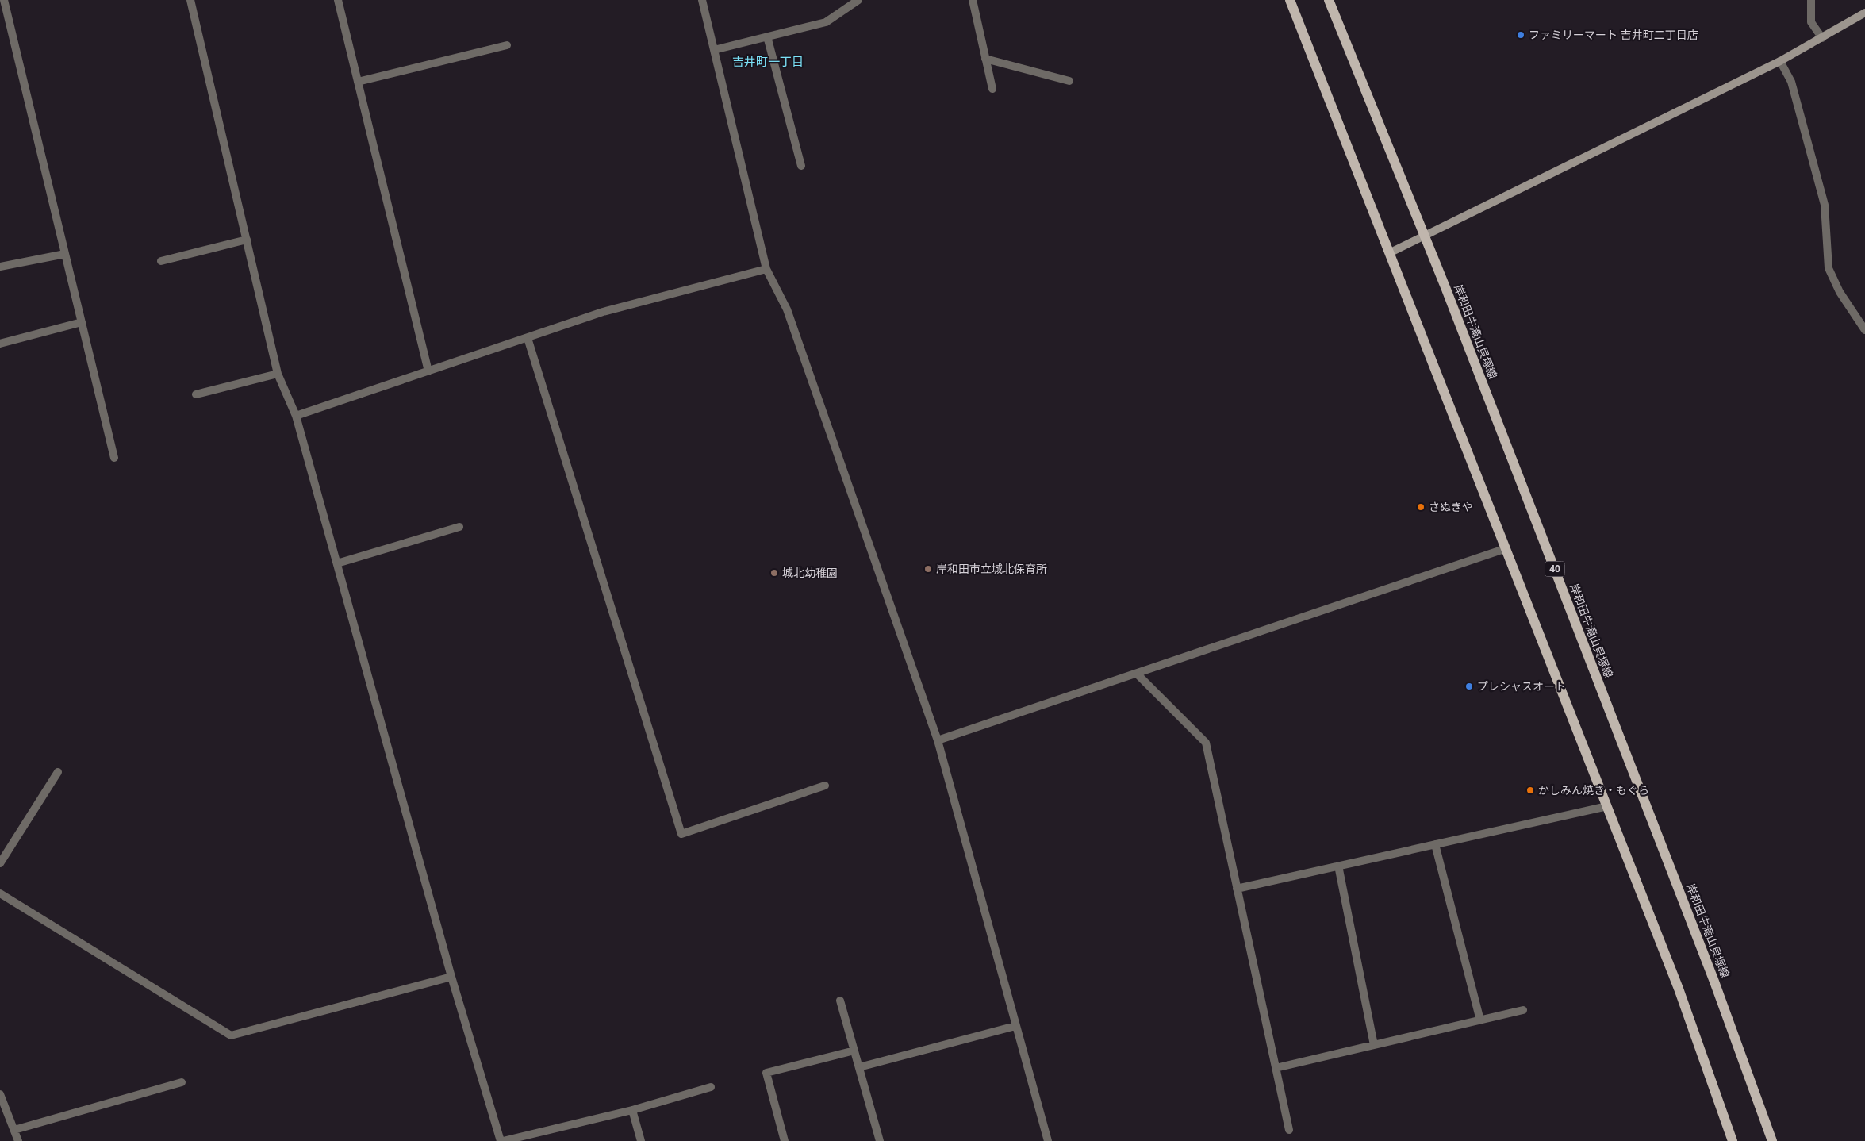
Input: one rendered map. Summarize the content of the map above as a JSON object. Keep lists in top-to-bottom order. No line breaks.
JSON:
{"streets":{"main road":["岸和田牛滝山貝塚線","40"]},"districts":["吉井町一丁目"],"places":["ファミリーマート 吉井町二丁目店","さぬきや","岸和田市立城北保育所","城北幼稚園","プレシャスオート","かしみん焼き・もぐら"]}
